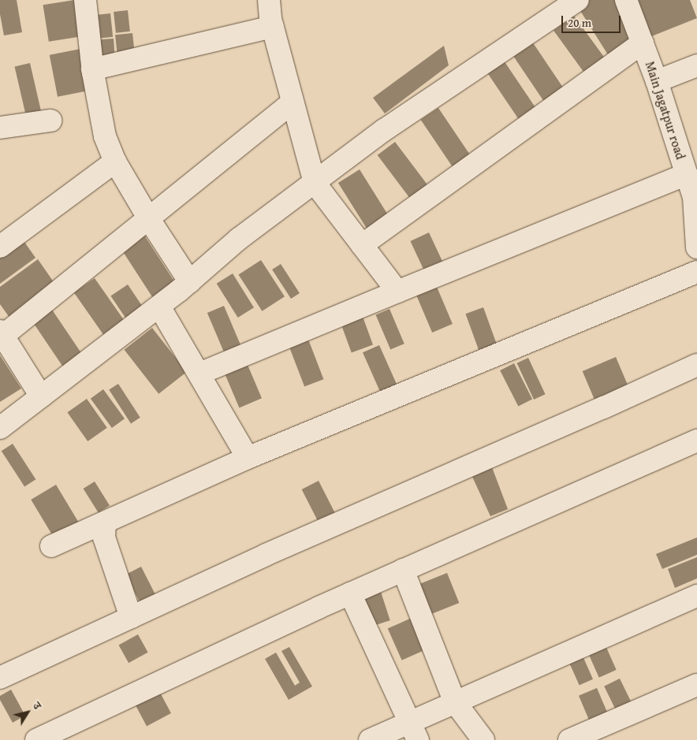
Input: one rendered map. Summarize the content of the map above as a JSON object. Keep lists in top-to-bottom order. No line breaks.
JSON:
{"streets":{"street":["Main Jagatpur road"]},"scale_bar":"20 m","north":"top right"}
